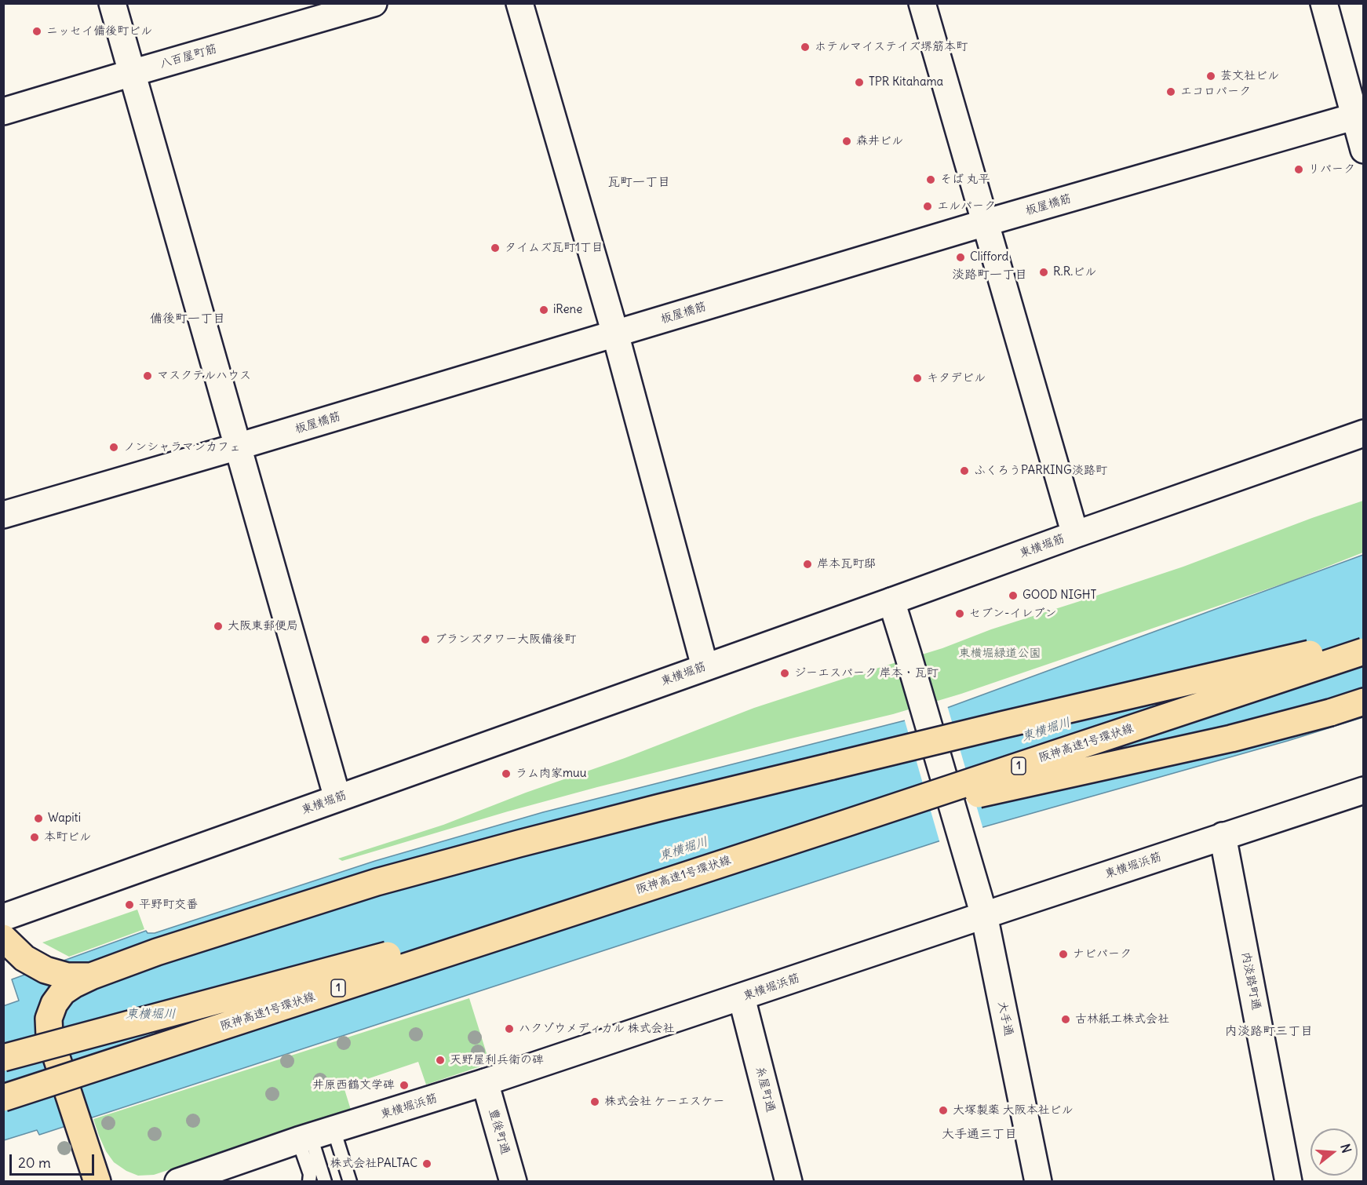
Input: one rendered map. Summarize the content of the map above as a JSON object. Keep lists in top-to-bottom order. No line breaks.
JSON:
{"streets":{"highway":["阪神高速1号環状線","1"],"street":["八百屋町筋","板屋橋筋","東横堀筋","東横堀浜筋","内淡路町通","大手通","糸屋町通","豊後町通"]},"crossings":[["東横堀筋","大手通"],["東横堀浜筋","内淡路町通"],["東横堀浜筋","大手通"],["東横堀浜筋","糸屋町通"],["東横堀浜筋","豊後町通"]],"districts":["瓦町一丁目","淡路町一丁目","備後町一丁目","内淡路町三丁目","大手通三丁目"],"water":["東横堀川"],"parks":["東横堀緑道公園"],"places":["ニッセイ備後町ビル","ホテルマイステイズ堺筋本町","芸文社ビル","TPR Kitahama","エコロパーク","森井ビル","リパーク","そば 丸平","エルパーク","タイムズ瓦町1丁目","Clifford","R.R.ビル","iRene","マスクテルハウス","キタデビル","ノンシャラマンカフェ","ふくろうPARKING淡路町","岸本瓦町邸","GOOD NIGHT","セブン-イレブン","大阪東郵便局","ブランズタワー大阪備後町","ジーエスパーク 岸本・瓦町","ラム肉家muu","Wapiti","本町ビル","平野町交番","ナビパーク","古林紙工株式会社","ハクゾウメディカル 株式会社","天野屋利兵衛の碑","井原西鶴文学碑","株式会社 ケーエスケー","大塚製薬 大阪本社ビル","株式会社PALTAC"],"scale_bar":"20 m","north":"right"}
